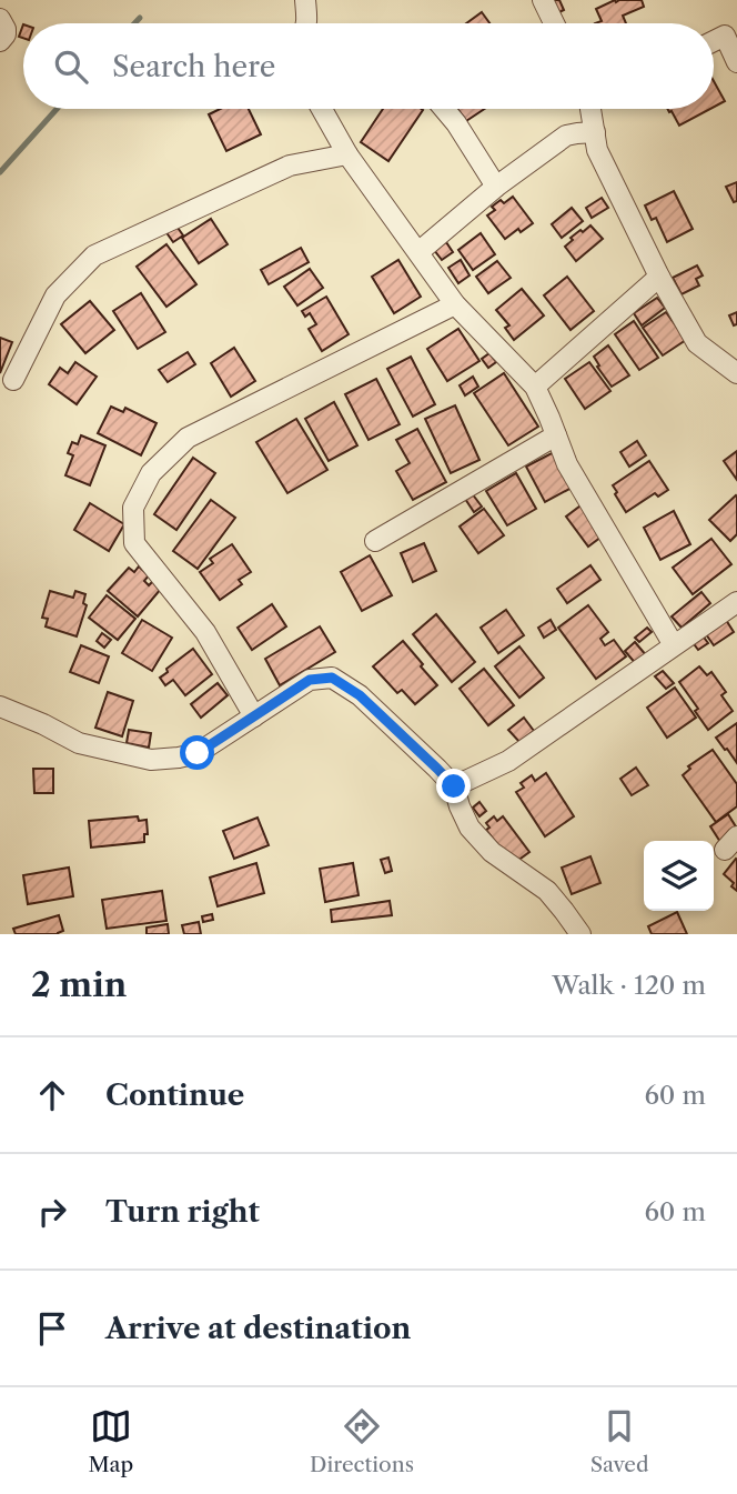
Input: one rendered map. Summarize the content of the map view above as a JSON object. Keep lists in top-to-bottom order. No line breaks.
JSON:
{"page":{"search":"Search here","heading":["2 min","Walk · 120 m"],"list":[["Continue","60 m"],["Turn right","60 m"],"Arrive at destination"],"nav":["Map","Directions","Saved"]}}
